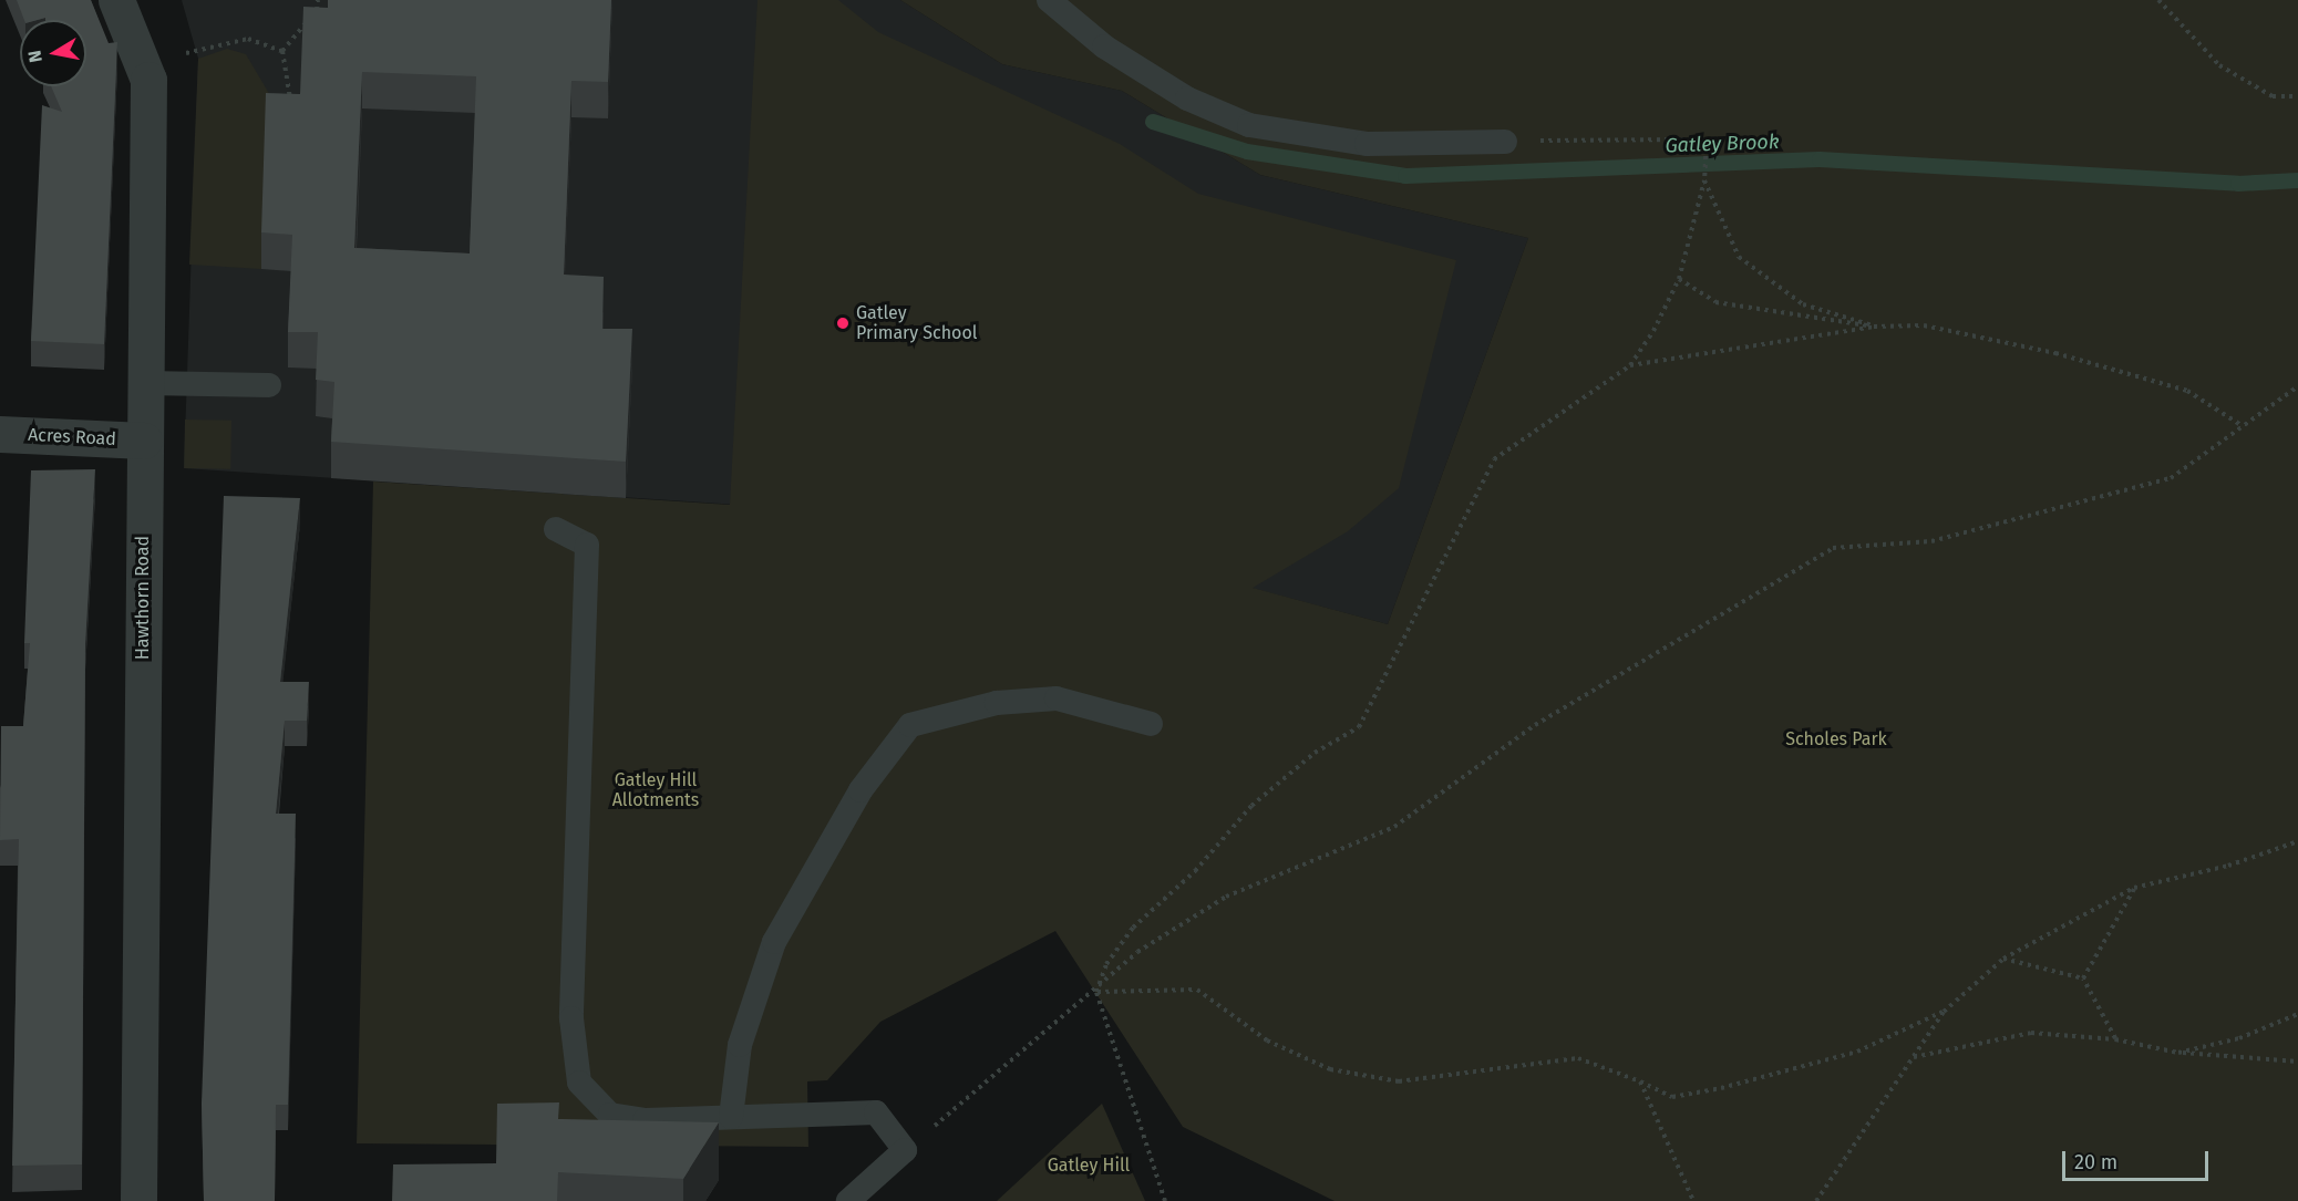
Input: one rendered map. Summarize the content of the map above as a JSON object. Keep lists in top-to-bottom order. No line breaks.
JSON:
{"streets":{"street":["Acres Road","Hawthorn Road"]},"crossings":[["Acres Road","Hawthorn Road"]],"water":["Gatley Brook"],"parks":["Scholes Park","Gatley Hill Allotments","Gatley Hill"],"places":["Gatley Primary School"],"scale_bar":"20 m","north":"left"}
